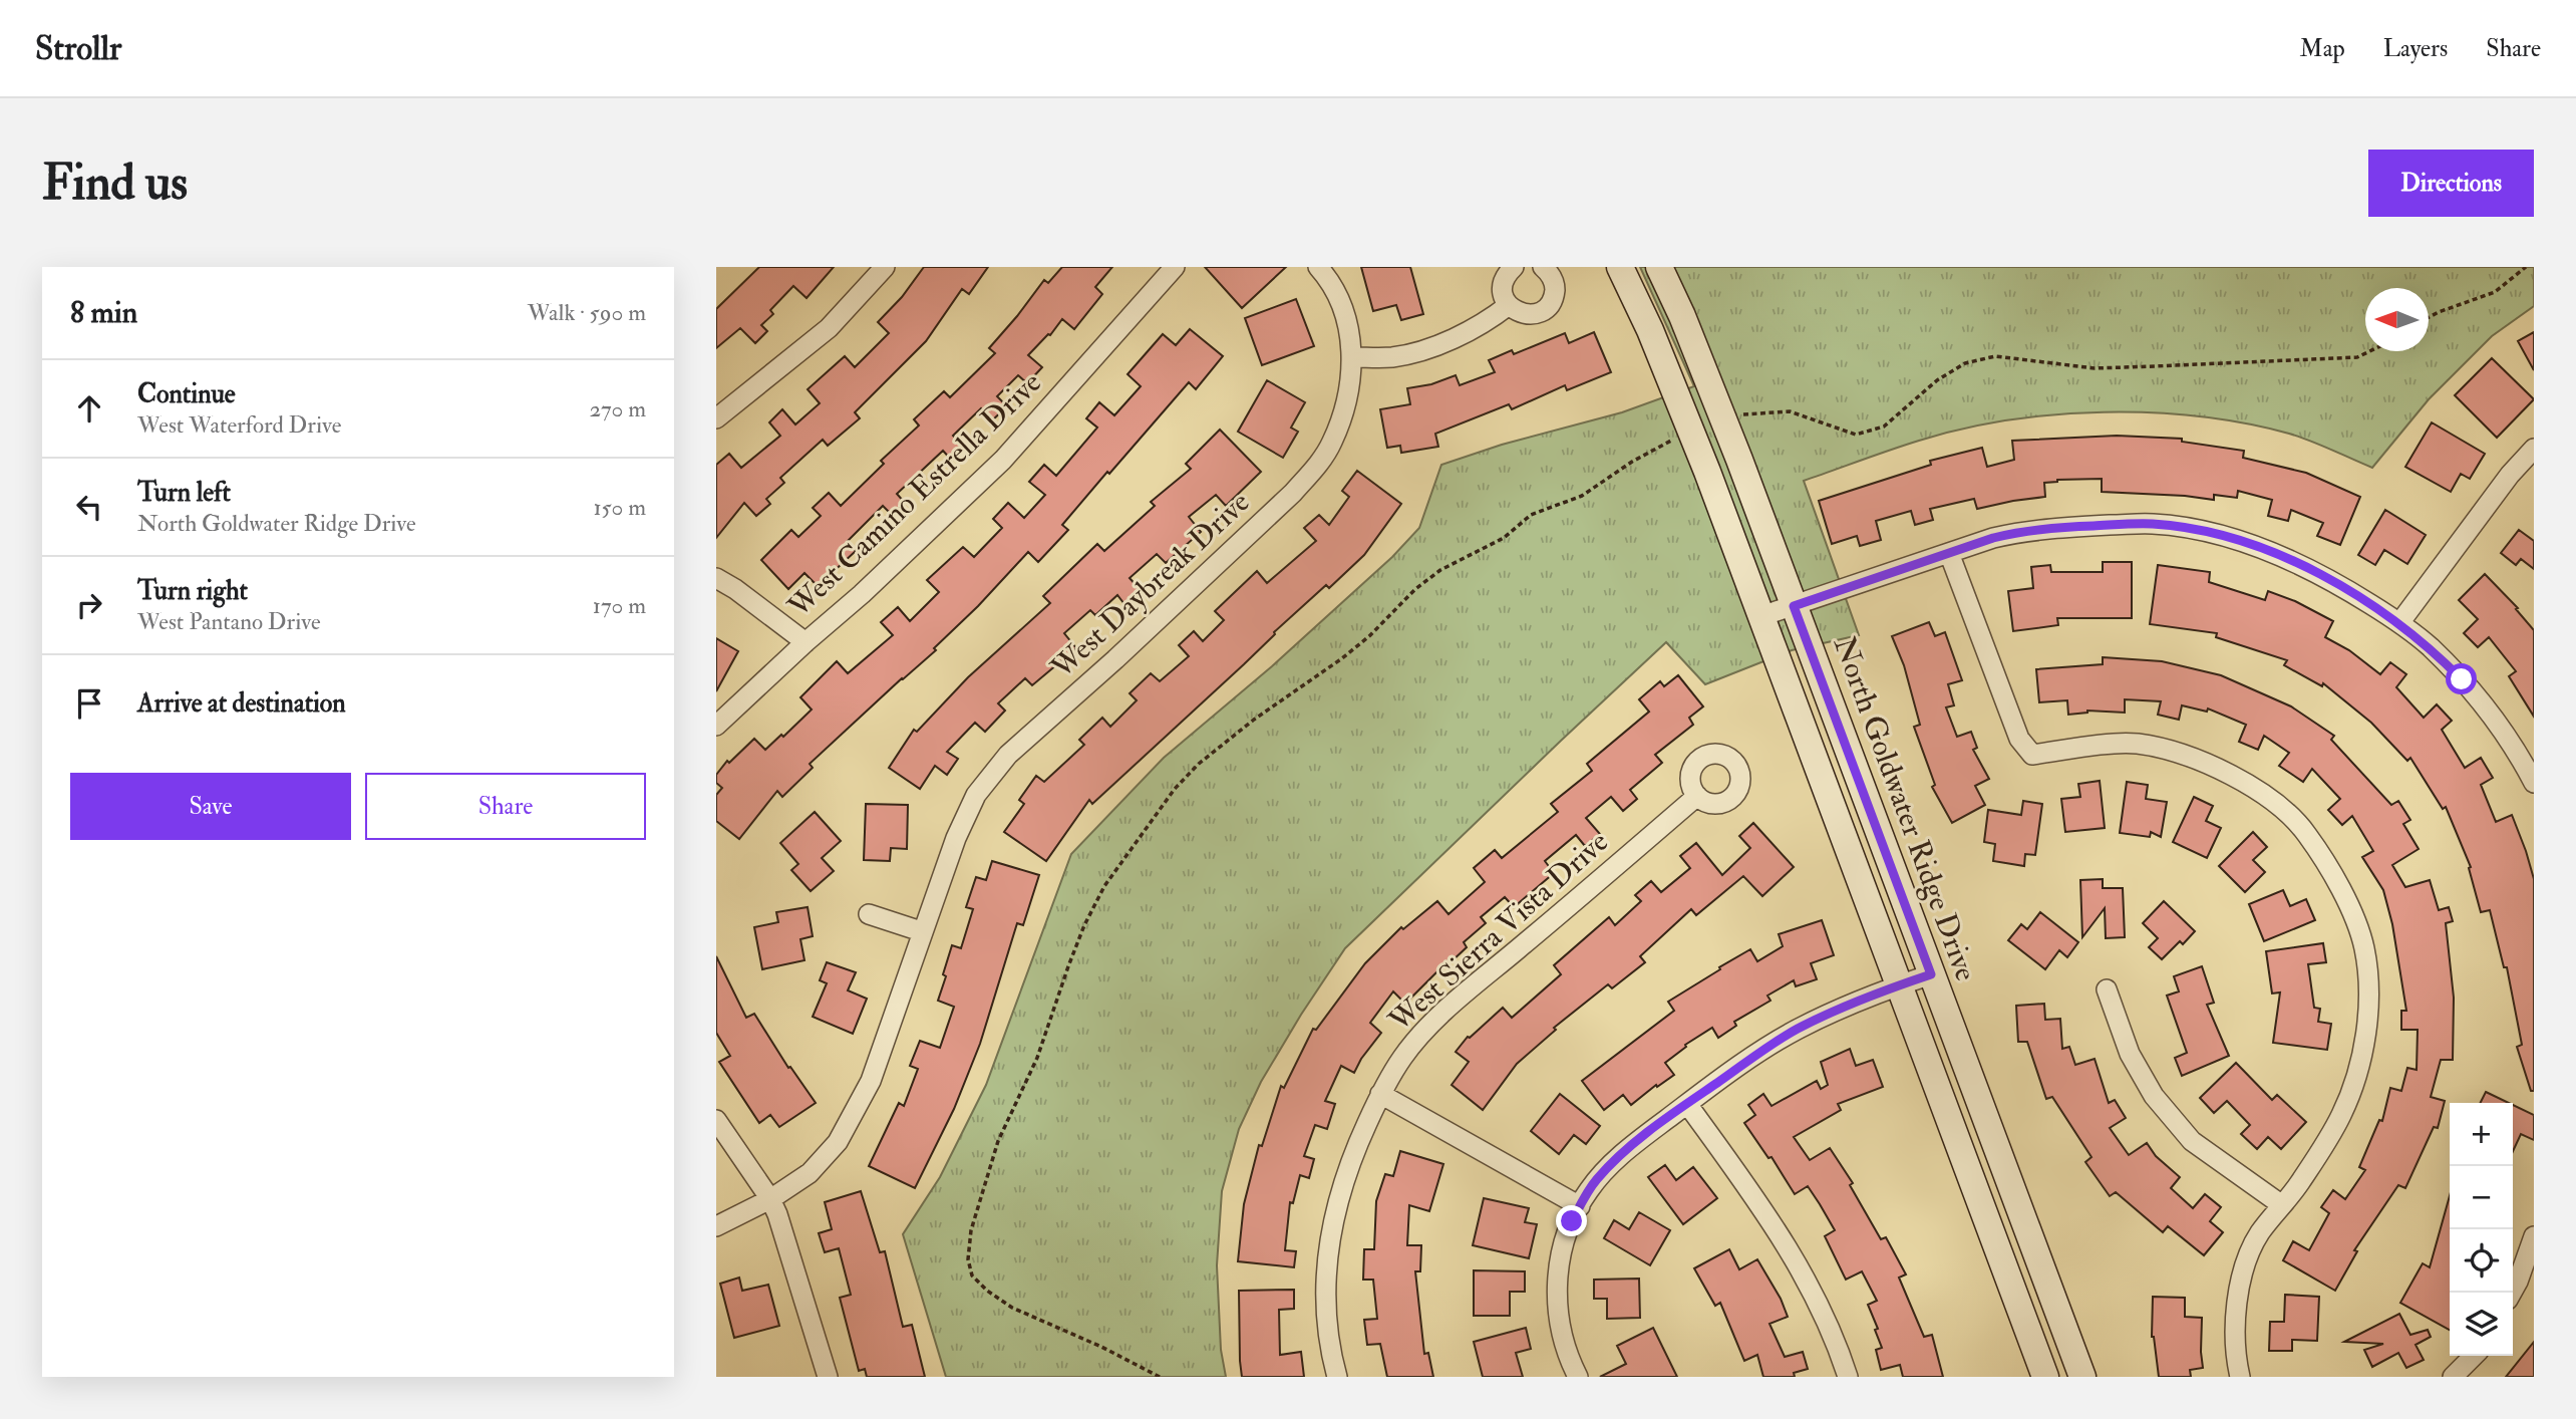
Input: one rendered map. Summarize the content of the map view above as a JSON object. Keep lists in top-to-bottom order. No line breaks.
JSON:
{"streets":{"street":["West Camino Estrella Drive","West Daybreak Drive","North Goldwater Ridge Drive","West Sierra Vista Drive"]},"north":"left","page":{"header":"Strollr","nav":["Map","Layers","Share"],"buttons":["Directions",["Save","Share"]],"title":"Find us","heading":["8 min","Walk · 590 m"],"list":[["Continue","West Waterford Drive","270 m"],["Turn left","North Goldwater Ridge Drive","150 m"],["Turn right","West Pantano Drive","170 m"],"Arrive at destination"],"map_buttons":["+","−"]}}
